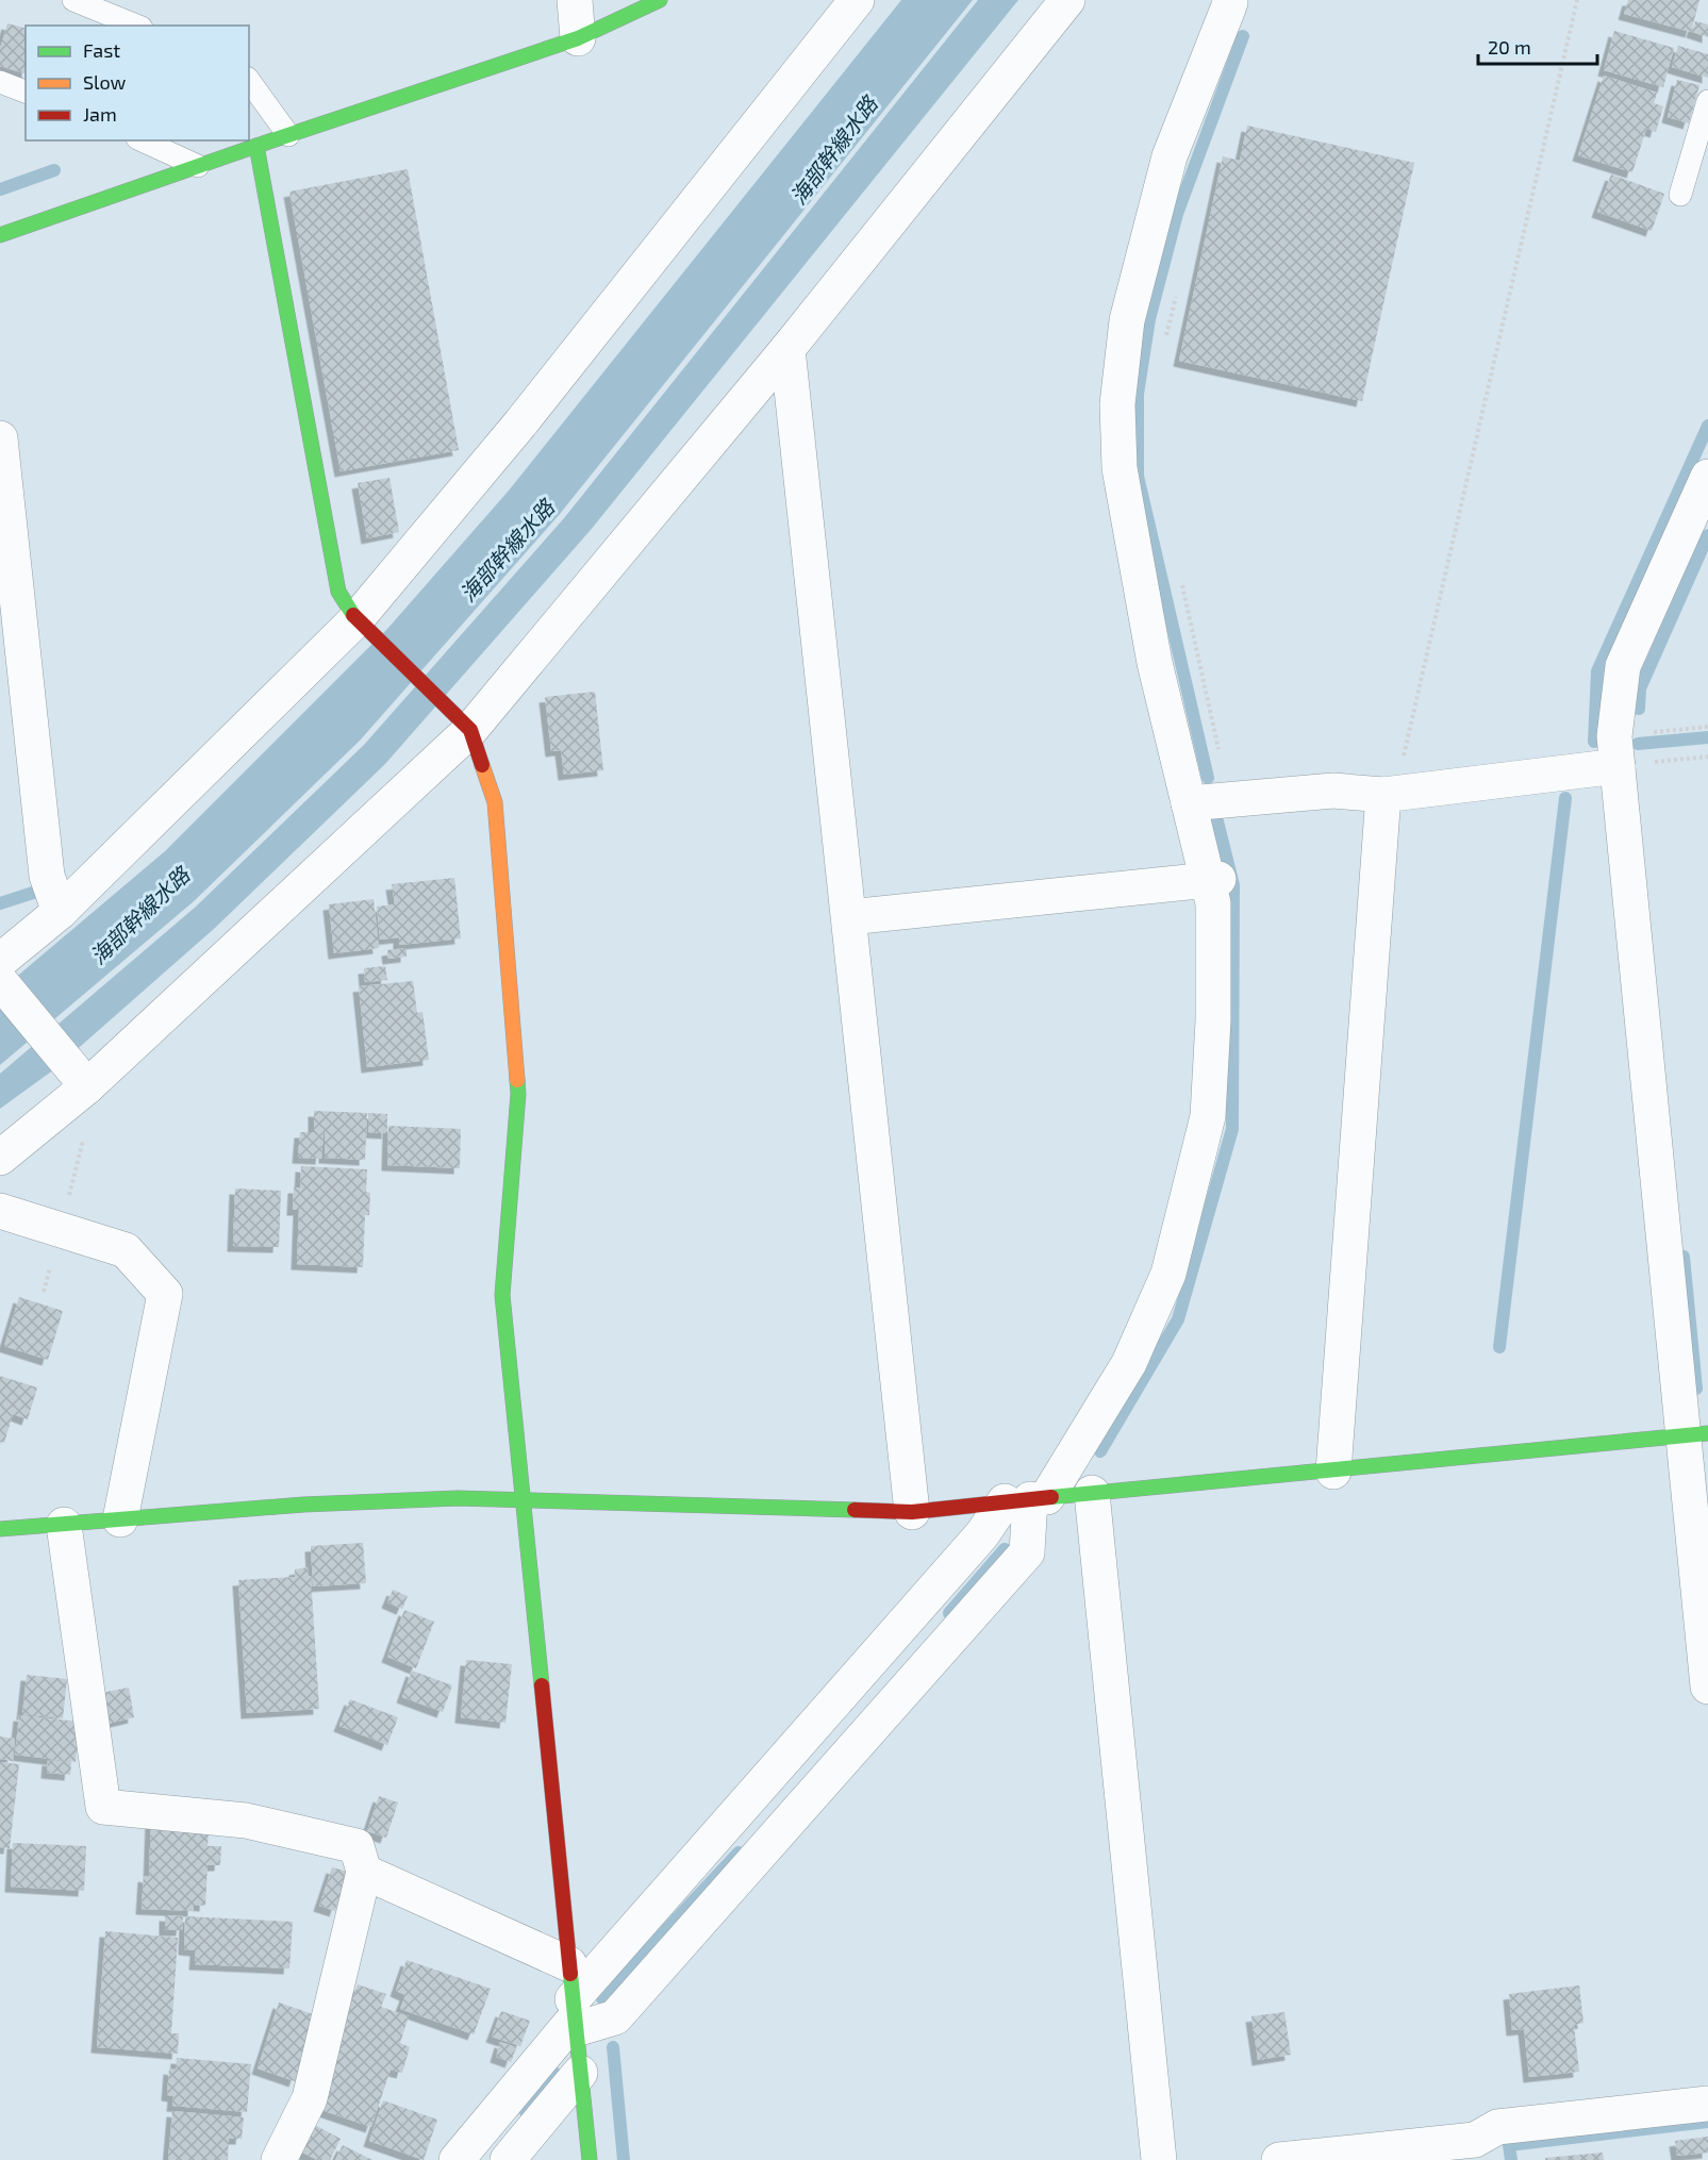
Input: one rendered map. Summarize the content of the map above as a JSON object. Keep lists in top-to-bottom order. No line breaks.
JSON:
{"water":["海部幹線水路"],"legend":["Fast","Slow","Jam"],"scale_bar":"20 m"}
